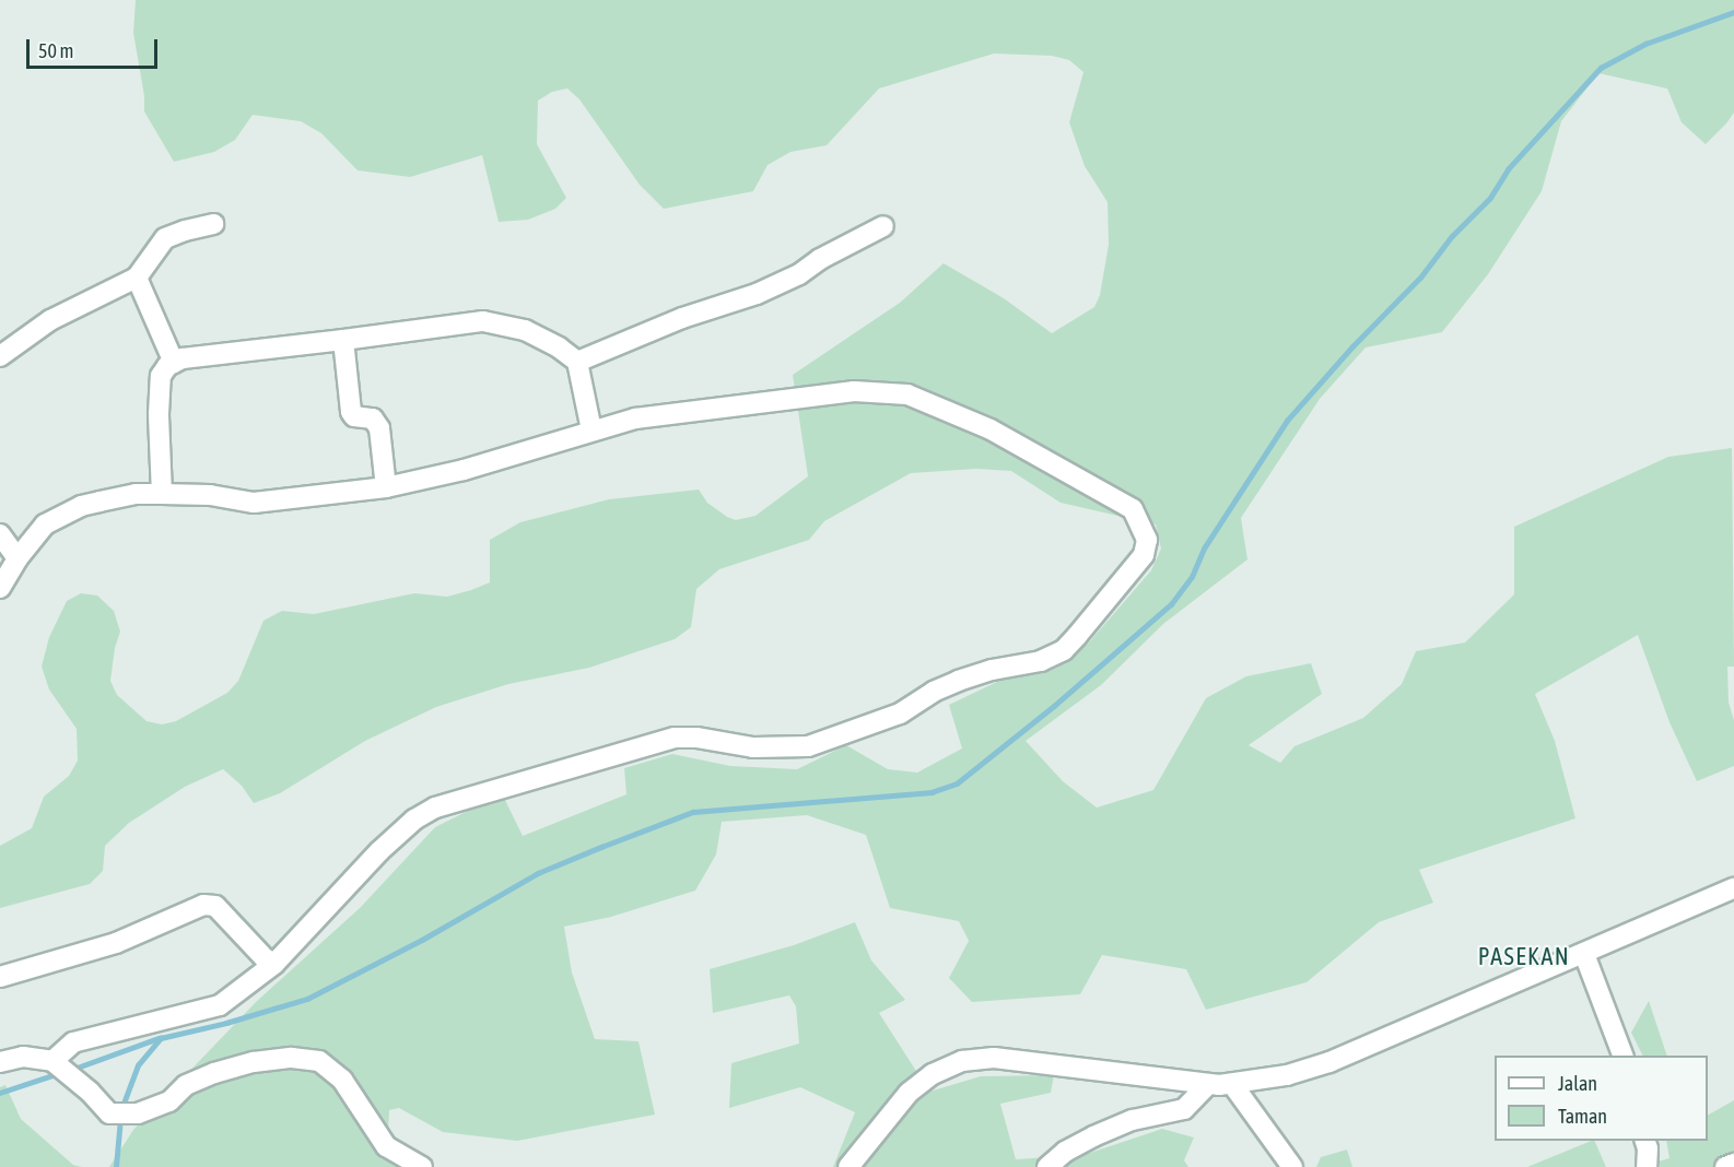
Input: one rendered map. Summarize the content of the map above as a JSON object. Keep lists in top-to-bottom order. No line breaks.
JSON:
{"districts":["PASEKAN"],"legend":["Jalan","Taman"],"scale_bar":"50 m"}
